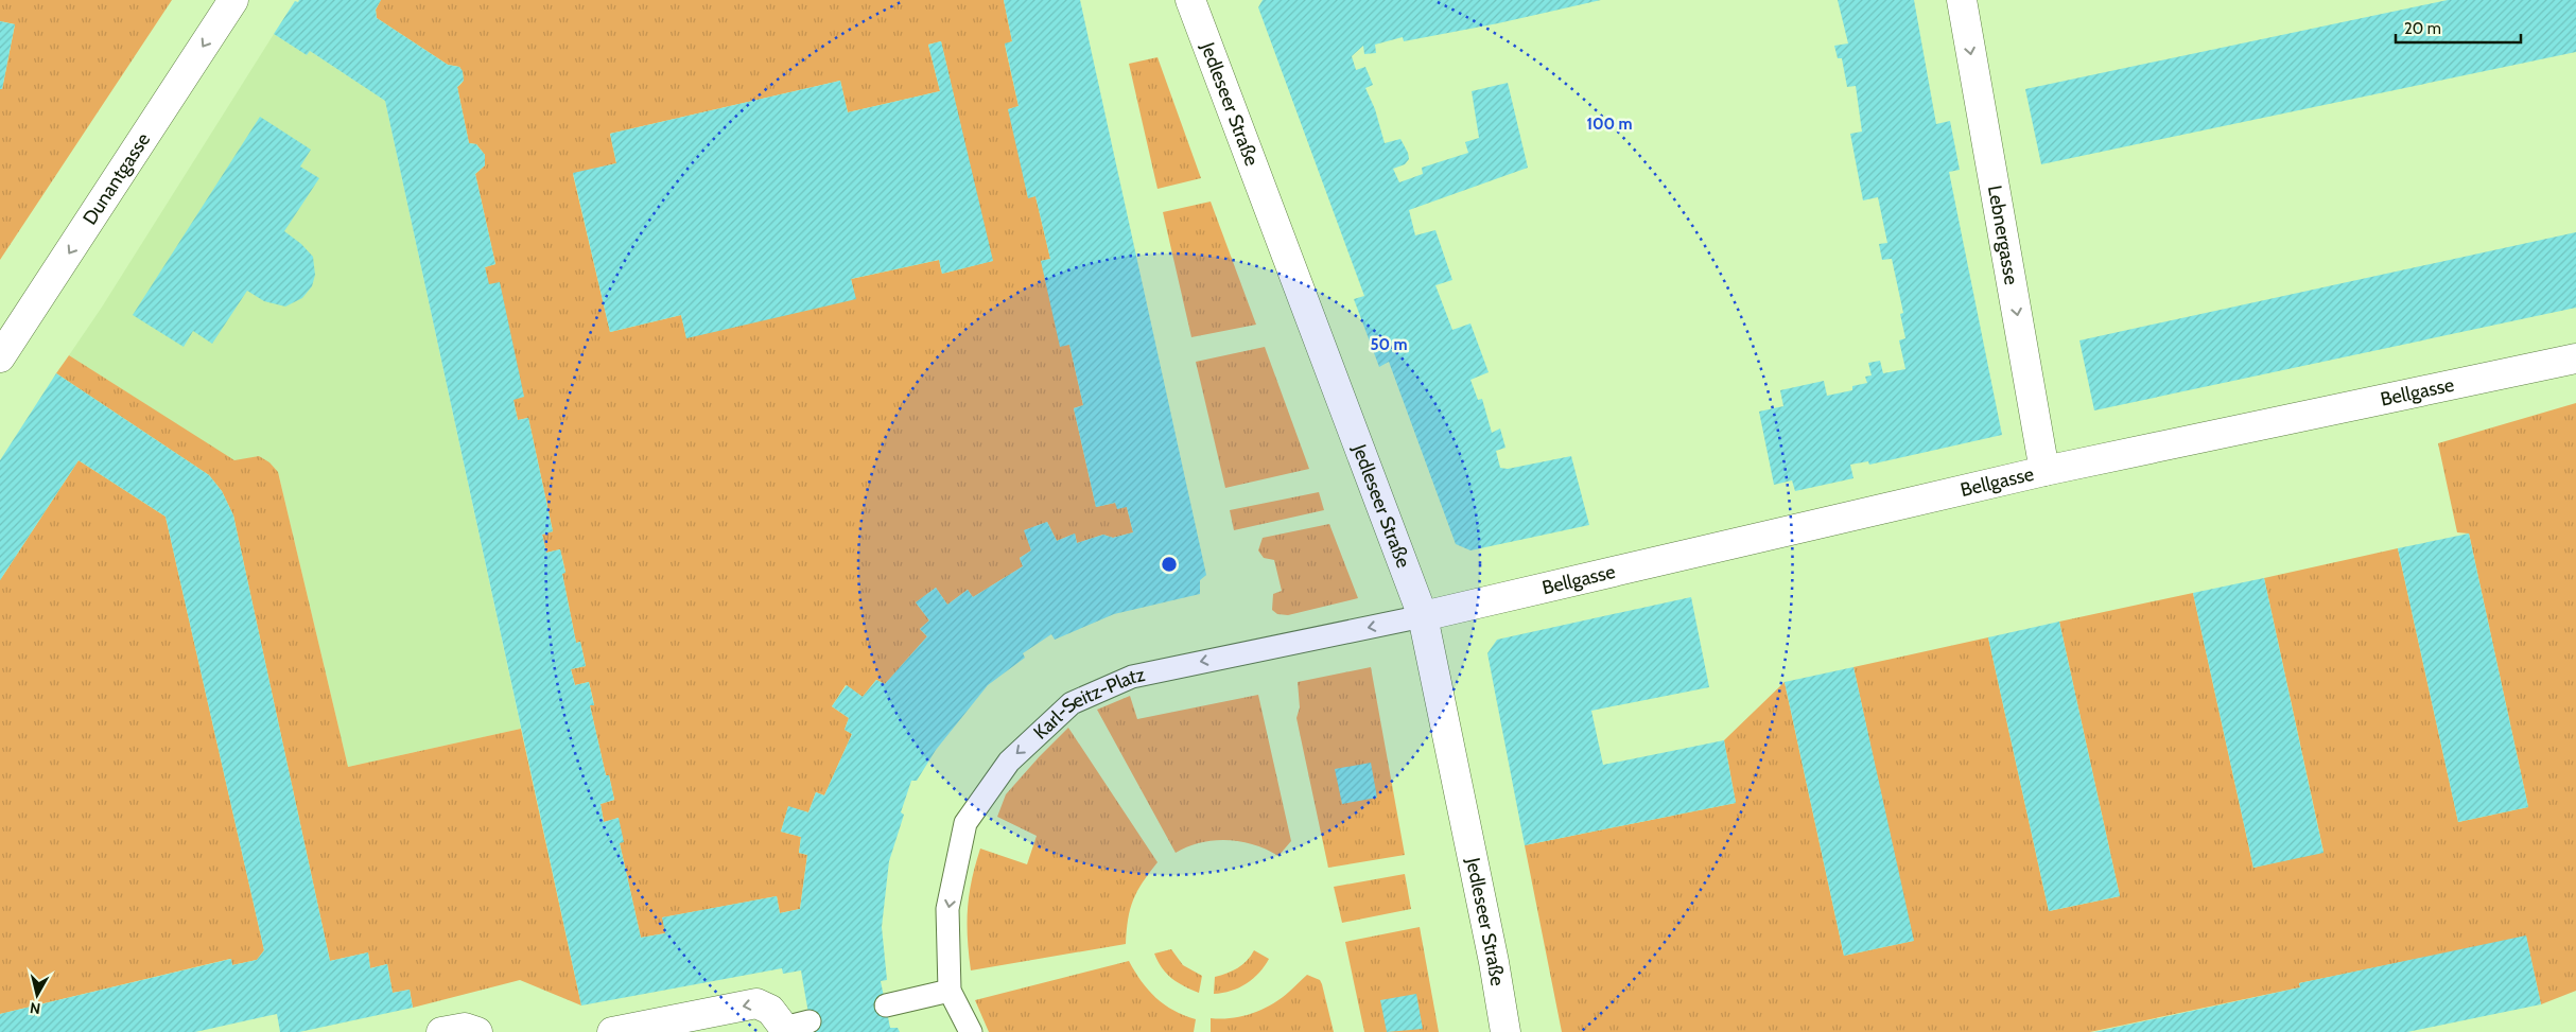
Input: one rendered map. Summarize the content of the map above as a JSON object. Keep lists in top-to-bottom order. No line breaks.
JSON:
{"streets":{"street":["Jedleseer Straße","Dunantgasse","Lebnergasse","Bellgasse"],"lane":["Karl-Seitz-Platz"]},"crossings":[["Jedleseer Straße","Bellgasse"],["Jedleseer Straße","Karl-Seitz-Platz"],["Lebnergasse","Bellgasse"],["Bellgasse","Karl-Seitz-Platz"]],"one_way":["Dunantgasse","Lebnergasse","Karl-Seitz-Platz"],"scale_bar":"20 m","north":"bottom","rings":["100 m","50 m"]}
